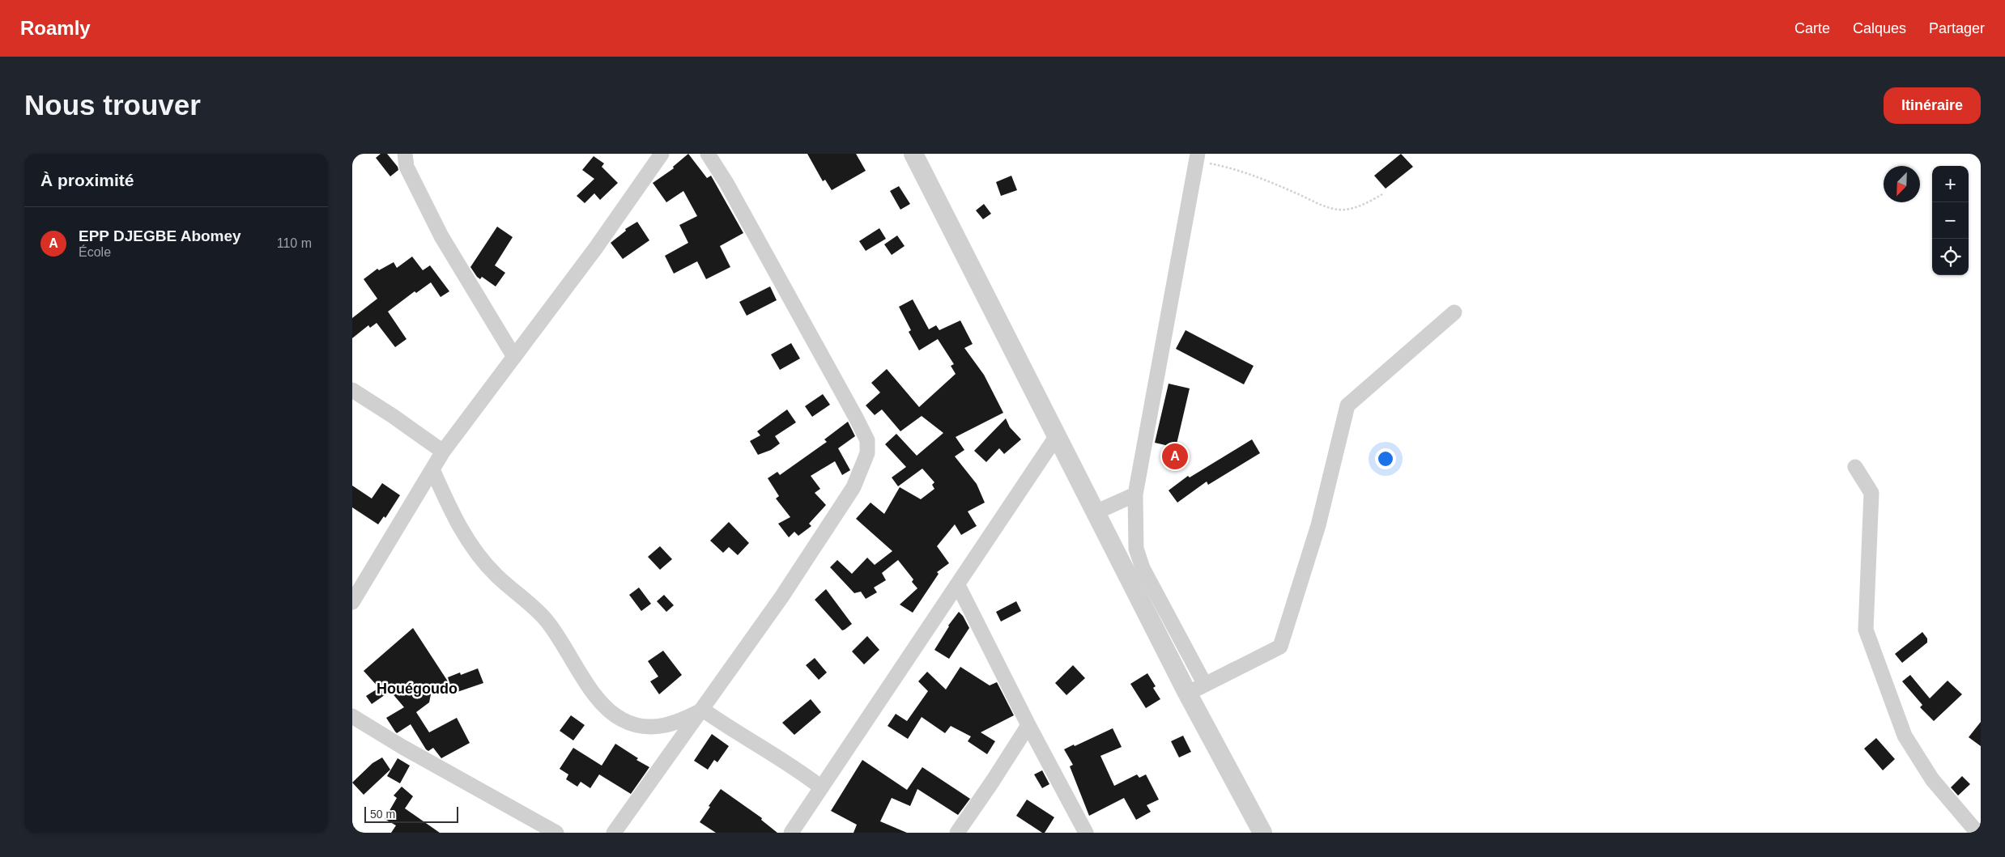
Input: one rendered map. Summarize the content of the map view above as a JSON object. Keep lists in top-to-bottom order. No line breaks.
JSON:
{"districts":["Houégoudo"],"scale_bar":"50 m","north":"bottom left","page":{"header":"Roamly","nav":["Carte","Calques","Partager"],"buttons":"Itinéraire","title":"Nous trouver","heading":"À proximité","map_buttons":["+","−"],"list":[{"mark":"A","name":"EPP DJEGBE Abomey","note":"École","value":"110 m"}],"pins":"A","scale":"50 m"}}
